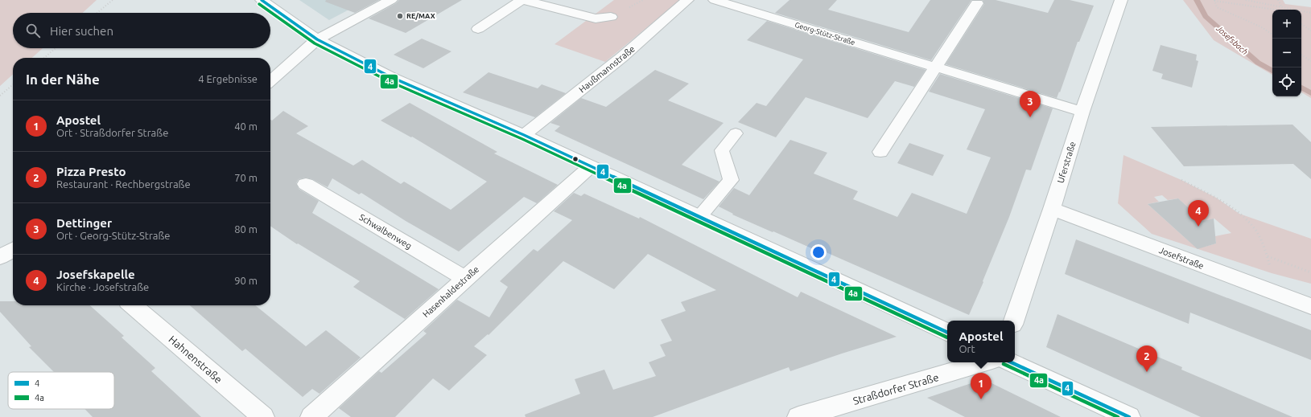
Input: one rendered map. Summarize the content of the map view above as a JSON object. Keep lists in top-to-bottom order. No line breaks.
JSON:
{"streets":{"street":["Georg-Stütz-Straße","Haußmannstraße","Uferstraße","Schwalbenweg","Josefstraße","Hasenhaldestraße","Hahnenstraße","Straßdorfer Straße"]},"crossings":[["Georg-Stütz-Straße","Uferstraße"],["Uferstraße","Josefstraße"],["Schwalbenweg","Hasenhaldestraße"]],"water":["Josefsbach"],"places":["RE/MAX"],"lines":["transit line 4","transit line 4a"],"legend":["4","4a"],"page":{"map_buttons":["+","−"],"search":"Hier suchen","heading":["In der Nähe","4 Ergebnisse"],"pins":["3","4","2","1"],"list":[{"mark":"1","name":"Apostel","note":"Ort · Straßdorfer Straße","value":"40 m"},{"mark":"2","name":"Pizza Presto","note":"Restaurant · Rechbergstraße","value":"70 m"},{"mark":"3","name":"Dettinger","note":"Ort · Georg-Stütz-Straße","value":"80 m"},{"mark":"4","name":"Josefskapelle","note":"Kirche · Josefstraße","value":"90 m"}],"popup":["Apostel","Ort"]}}
